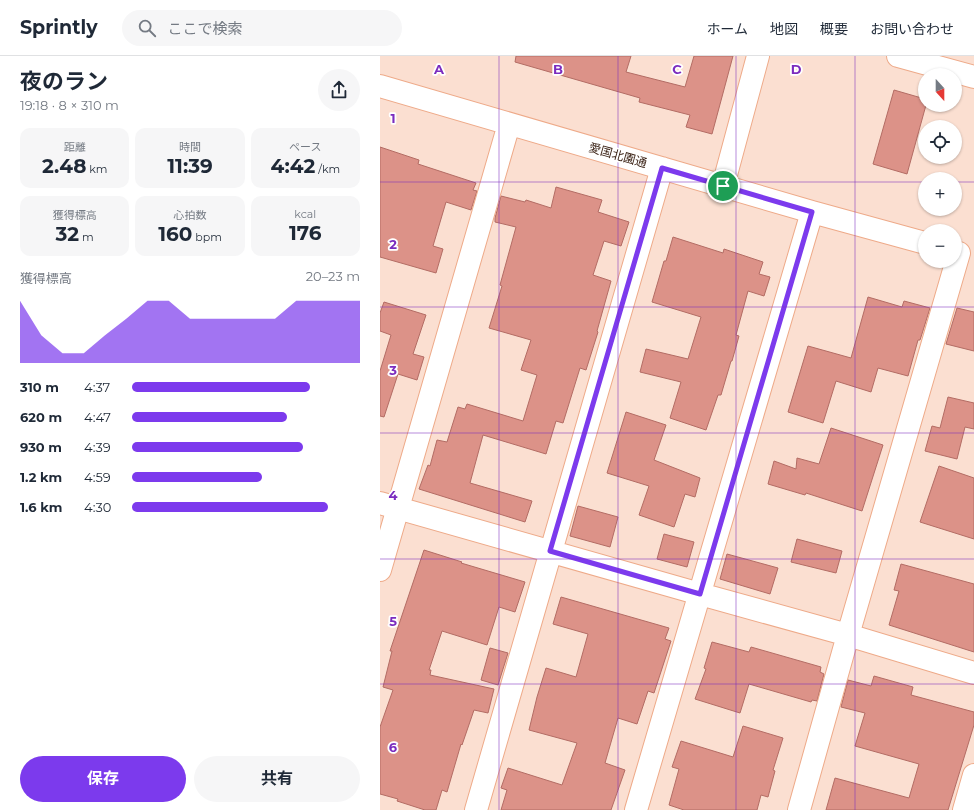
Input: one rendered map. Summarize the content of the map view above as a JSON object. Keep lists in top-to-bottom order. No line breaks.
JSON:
{"streets":{"street":["愛国北園通"]},"north":"bottom","page":{"header":"Sprintly","search":"ここで検索","nav":["ホーム","地図","概要","お問い合わせ"],"heading":["夜のラン","19:18 · 8 × 310 m"],"map_buttons":["+","−"],"stats":[["距離","2.48 km"],["時間","11:39"],["ペース","4:42 /km"],["獲得標高","32 m"],["心拍数","160 bpm"],["kcal","176"]],"chart":["獲得標高","20–23 m"],"list":[{"name":"310 m","note":"4:37"},{"name":"620 m","note":"4:47"},{"name":"930 m","note":"4:39"},{"name":"1.2 km","note":"4:59"},{"name":"1.6 km","note":"4:30"}],"buttons":["保存","共有"]},"grid":{"columns":["A","B","C","D"],"rows":["1","2","3","4","5","6"]}}
